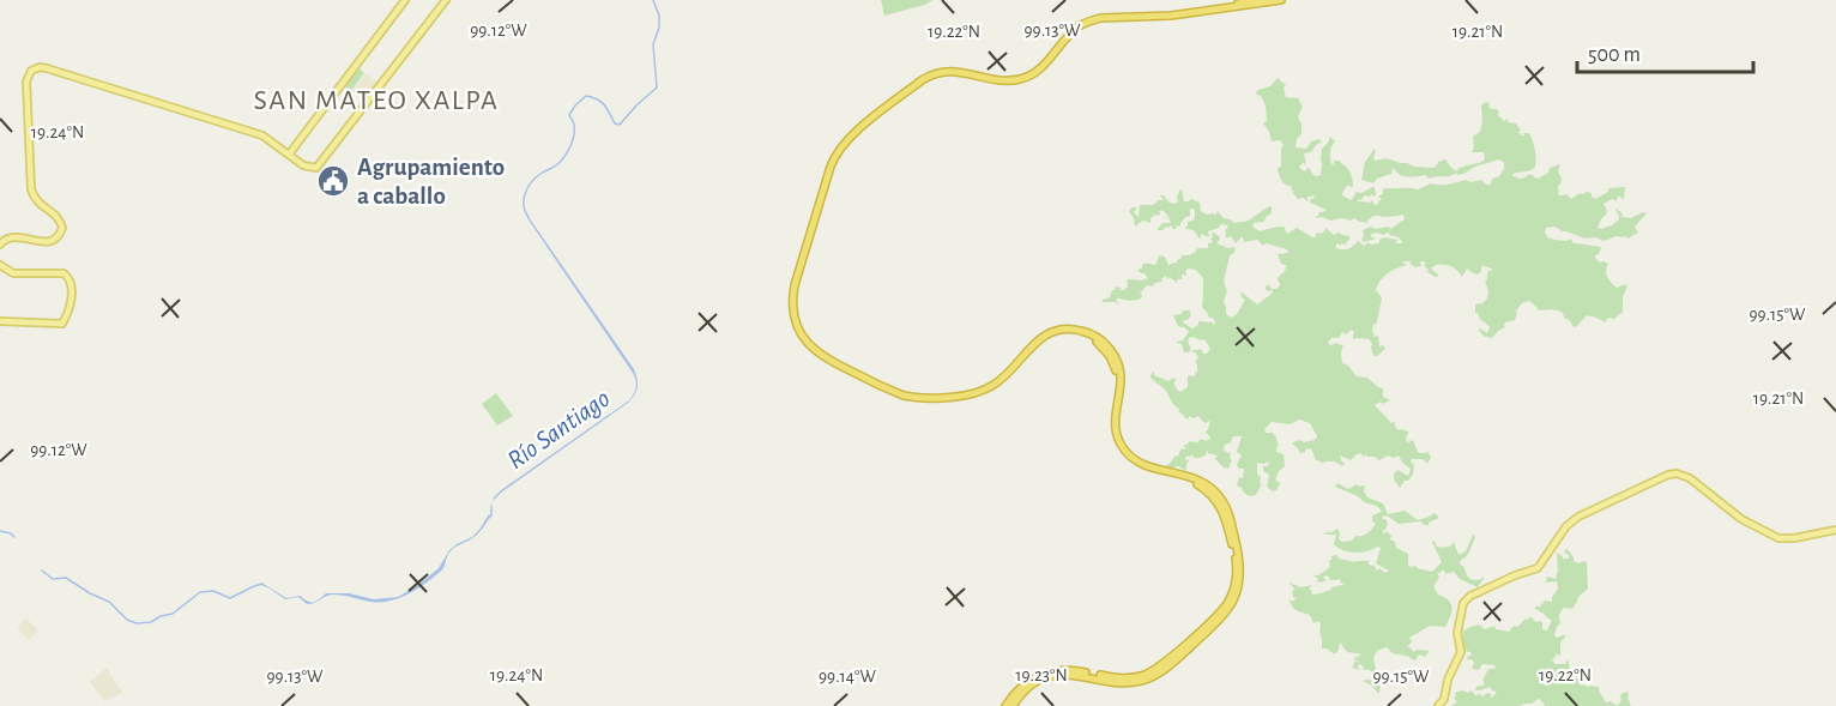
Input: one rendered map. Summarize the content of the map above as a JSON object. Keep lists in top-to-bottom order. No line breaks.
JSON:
{"districts":["SAN MATEO XALPA"],"water":["Río Santiago"],"places":{"public building":["Agrupamiento a caballo"]},"scale_bar":"500 m","coordinates":["99.12°W","99.13°W","19.21°N","19.22°N","19.24°N","99.15°W","19.23°N","99.14°W"]}
